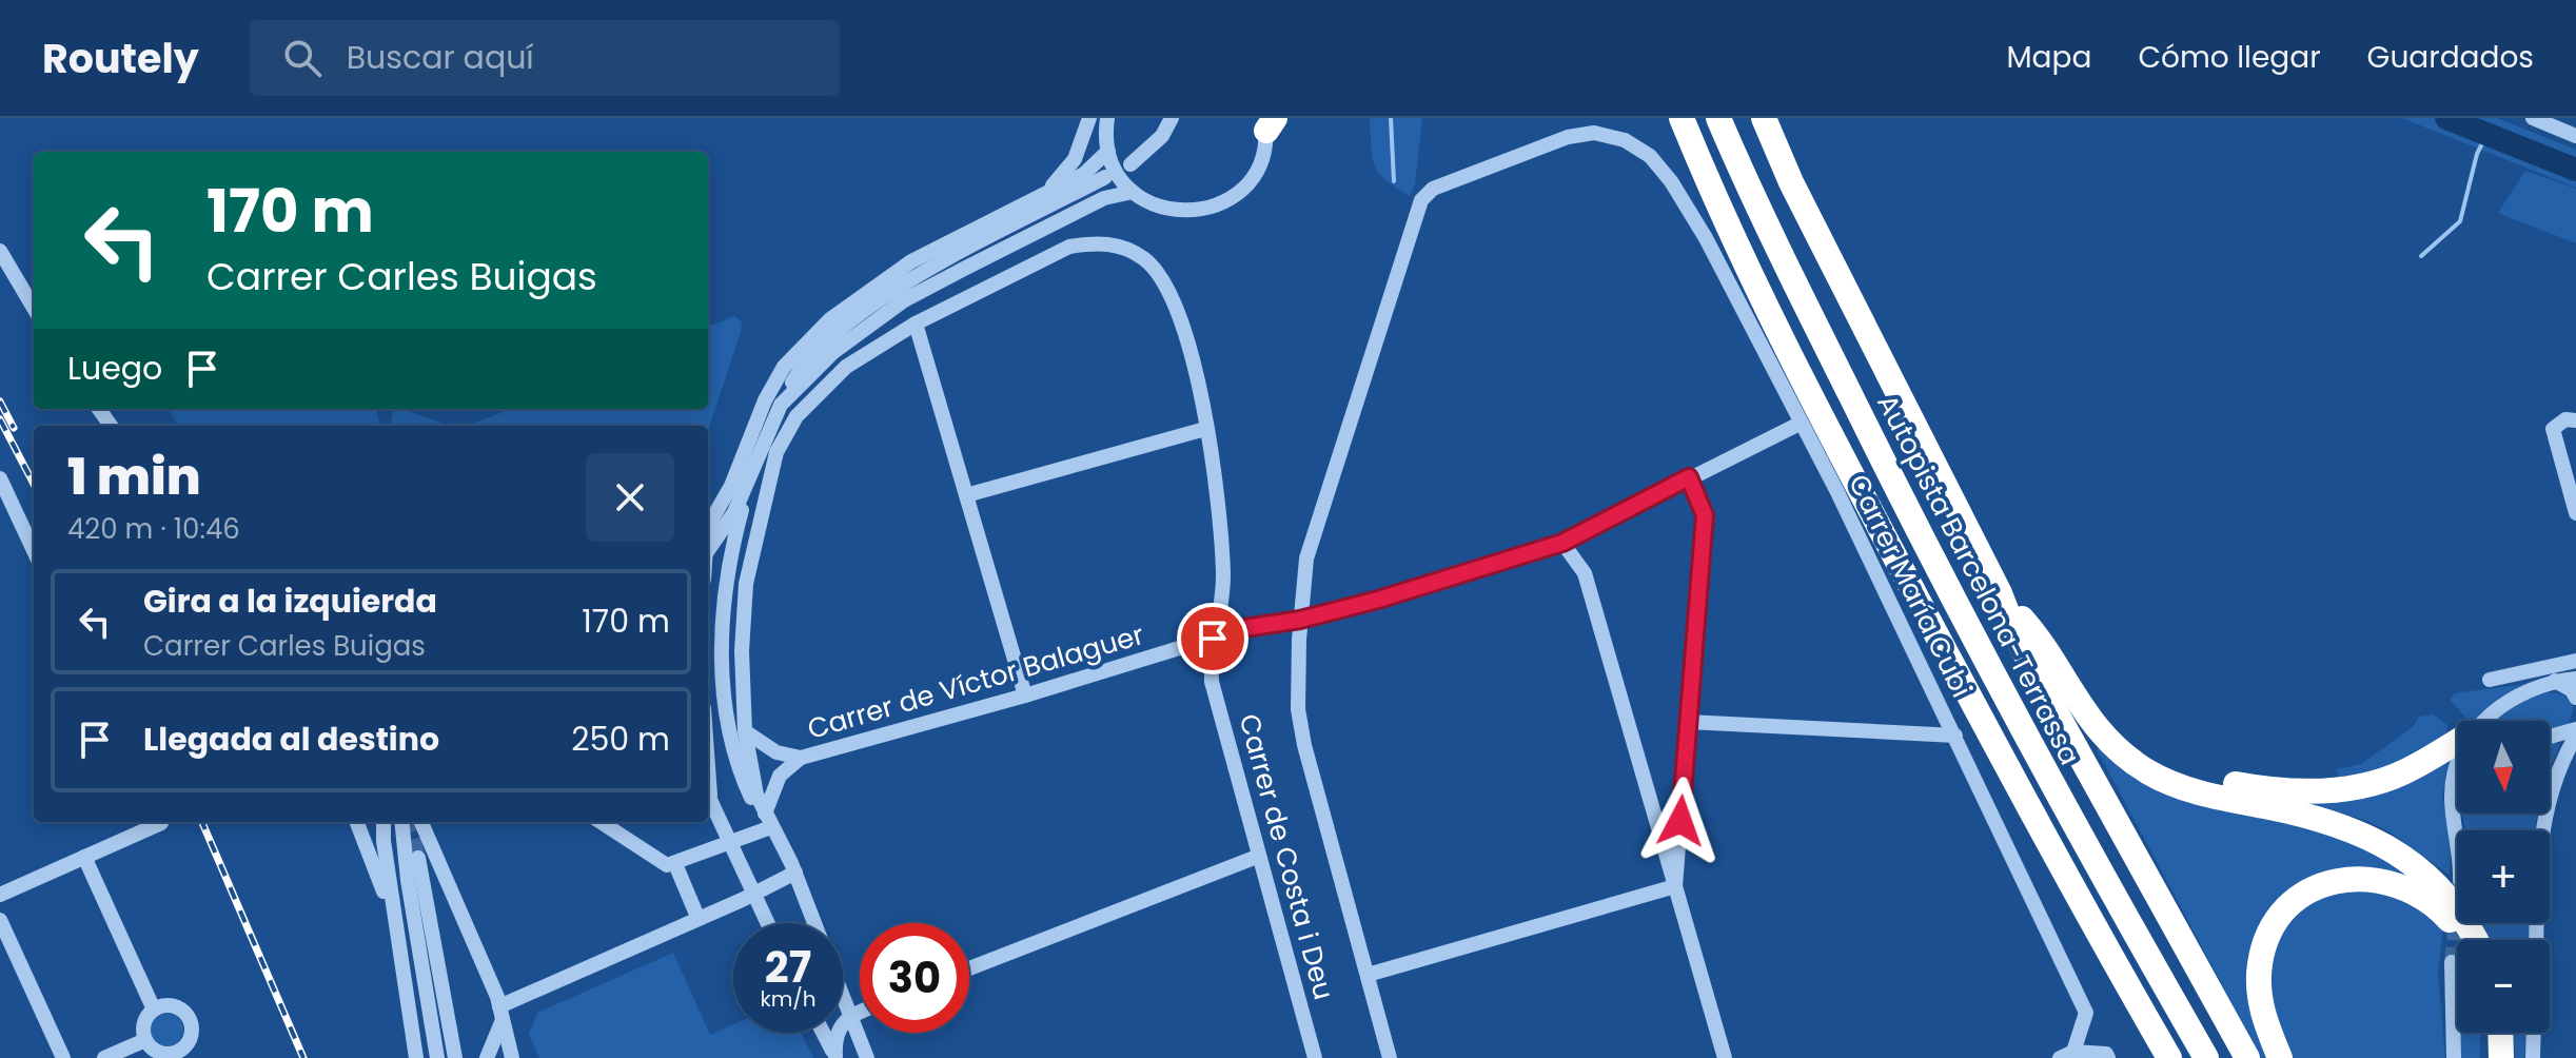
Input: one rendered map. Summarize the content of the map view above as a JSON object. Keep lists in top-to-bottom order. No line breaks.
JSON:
{"streets":{"highway":["Autopista Barcelona-Terrassa"],"street":["Carrer María Cubi","Carrer de Víctor Balaguer","Carrer de Costa i Deu"]},"crossings":[["Carrer María Cubi","Carrer de Víctor Balaguer"],["Carrer de Víctor Balaguer","Carrer de Costa i Deu"]],"north":"bottom","page":{"header":"Routely","search":"Buscar aquí","nav":["Mapa","Cómo llegar","Guardados"],"turn":["170 m","Carrer Carles Buigas"],"then":"Luego","heading":["1 min","420 m · 10:46"],"list":[{"name":"Gira a la izquierda","note":"Carrer Carles Buigas","value":"170 m"},{"name":"Llegada al destino","value":"250 m"}],"map_buttons":["+","−"],"speed":"27 km/h","limit":"30"}}
